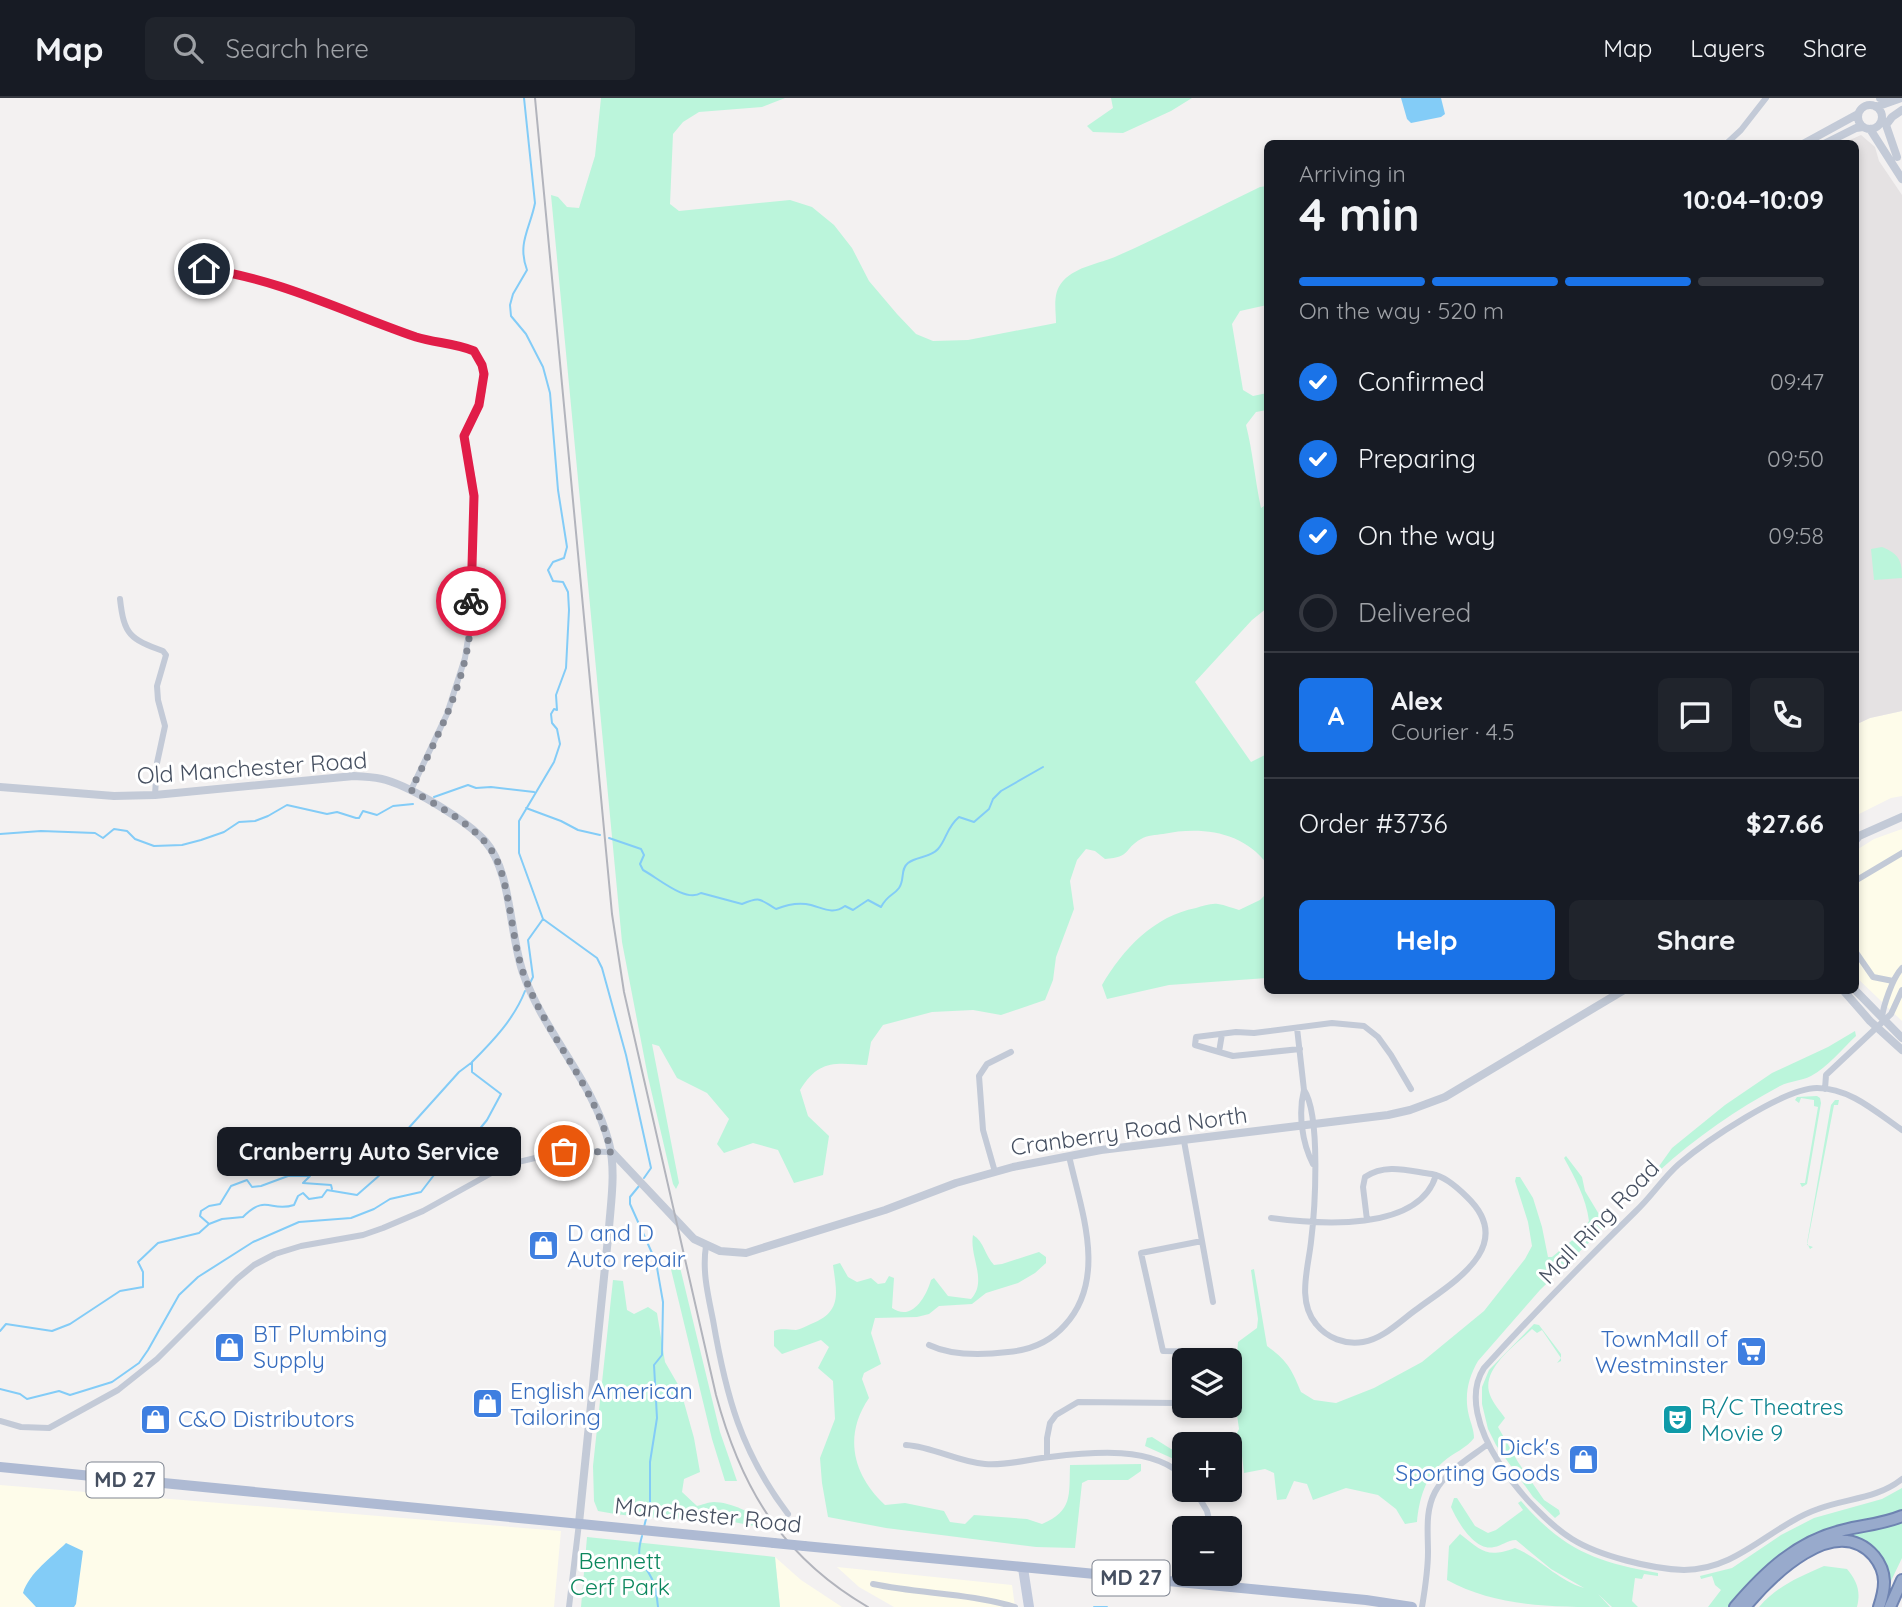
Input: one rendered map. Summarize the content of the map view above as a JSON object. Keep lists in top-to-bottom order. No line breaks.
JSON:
{"streets":{"main road":["MD 27","Manchester Road"],"street":["Old Manchester Road","Cranberry Road North","Mall Ring Road"]},"crossings":[["Old Manchester Road","Cranberry Road North"],["Old Manchester Road","Manchester Road"]],"parks":["Bennett Cerf Park"],"places":{"other":["Cranberry Auto Service"],"shop":["D and D Auto repair","BT Plumbing Supply","English American Tailoring","C&O Distributors","Dick's Sporting Goods"],"supermarket":["TownMall of Westminster"],"theatre":["R/C Theatres Movie 9"]},"page":{"header":"Map","search":"Search here","nav":["Map","Layers","Share"],"heading":["4 min","Arriving in","10:04–10:09"],"panel":["Alex","Courier · 4.5","Order #3736","$27.66"],"bar":"On the way · 520 m","list":[["Confirmed","09:47"],["Preparing","09:50"],["On the way","09:58"],"Delivered"],"round":"A","buttons":["Help","Share"],"bubble":"Cranberry Auto Service","map_buttons":["+","−"]}}
